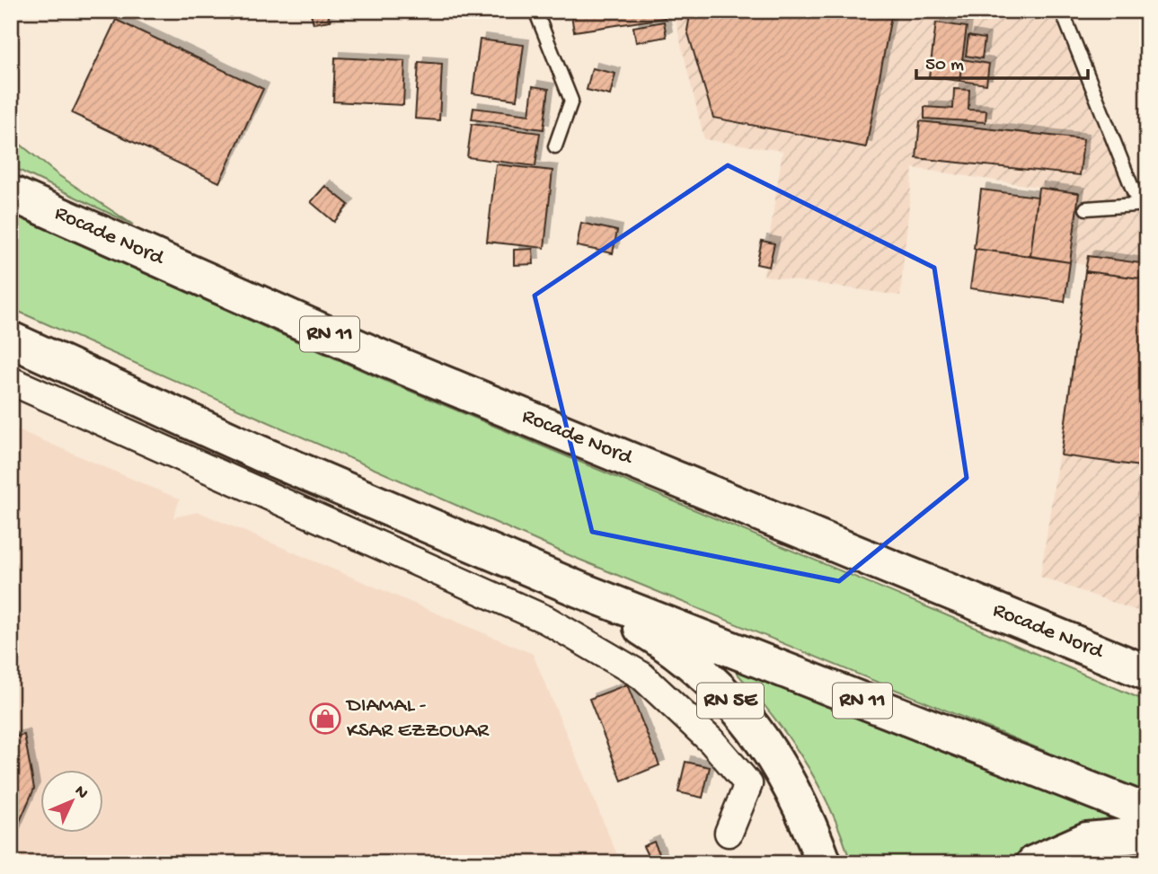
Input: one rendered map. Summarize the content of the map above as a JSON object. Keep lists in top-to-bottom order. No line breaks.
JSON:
{"streets":{"highway":["Rocade Nord","RN 11","RN 5E"]},"crossings":[["RN 11","RN 5E"]],"places":{"shop":["DIAMAL - KSAR EZZOUAR"]},"scale_bar":"50 m","north":"top right"}
